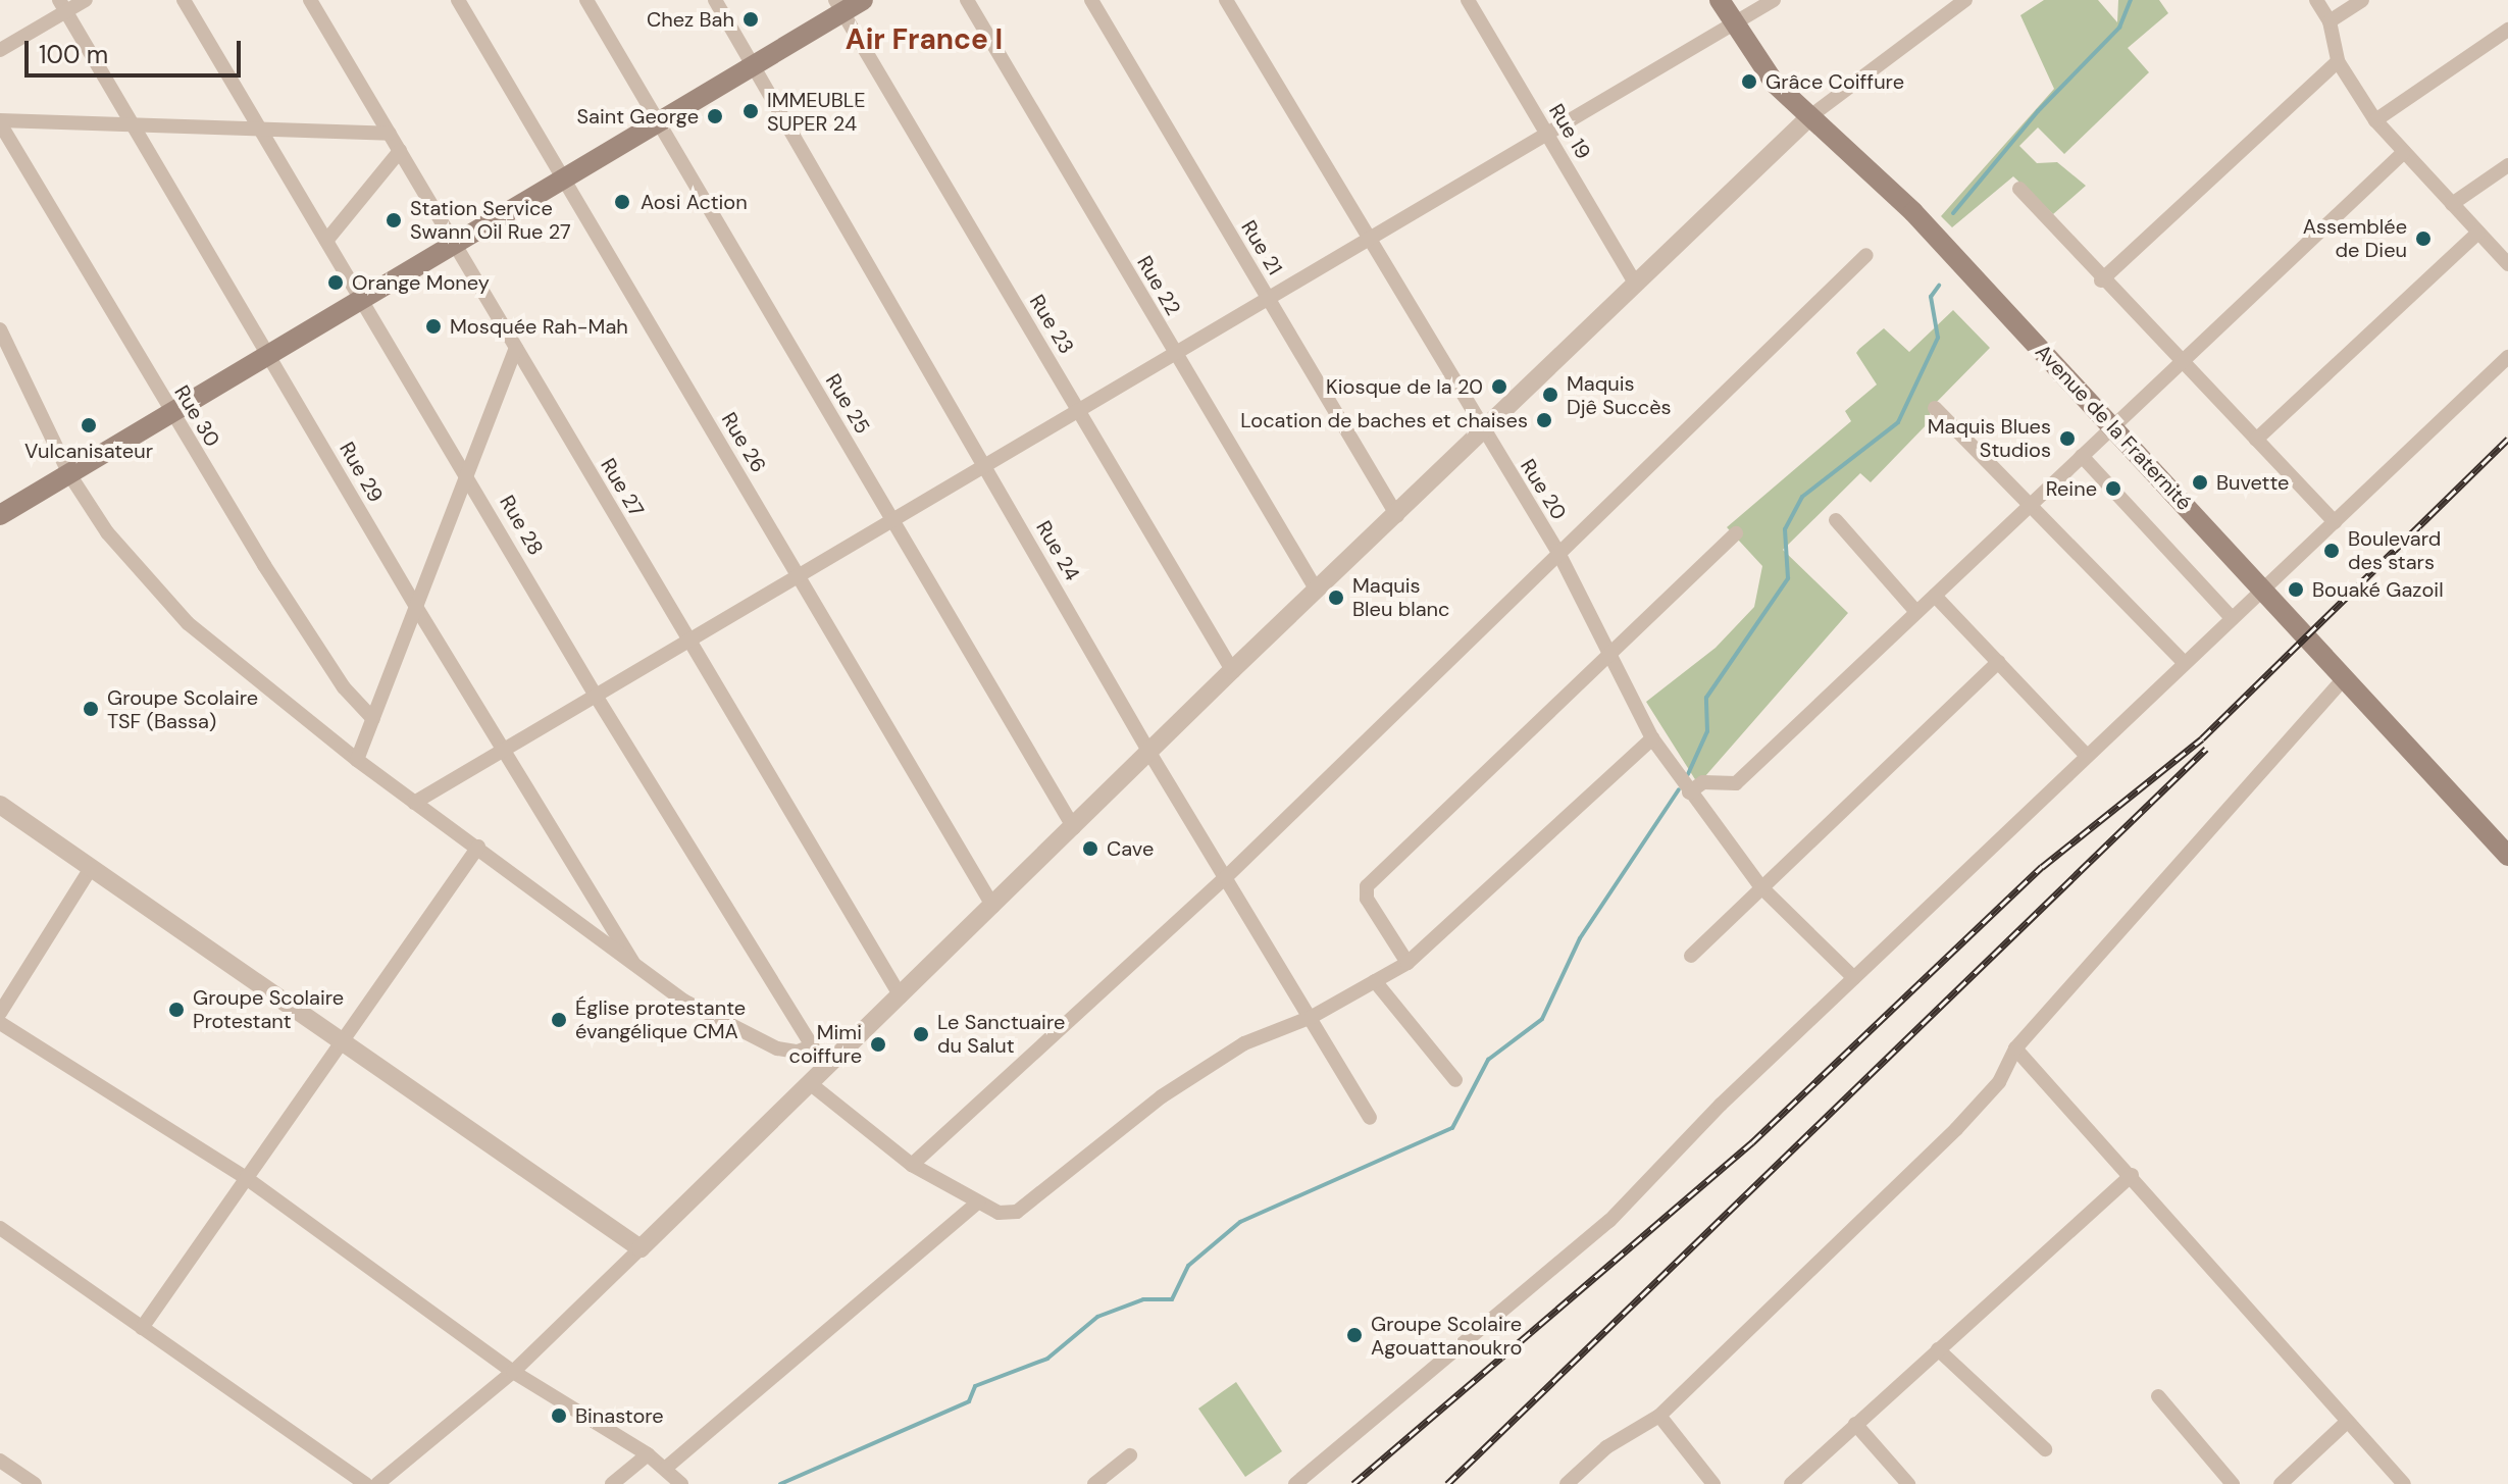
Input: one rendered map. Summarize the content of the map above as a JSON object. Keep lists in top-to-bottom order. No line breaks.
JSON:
{"streets":{"main road":["Avenue de la Fraternité"],"street":["Rue 19","Rue 21","Rue 22","Rue 23","Rue 25","Rue 30","Rue 26","Rue 29","Rue 27","Rue 20","Rue 28","Rue 24"]},"districts":["Air France I"],"places":["Chez Bah","Grâce Coiffure","IMMEUBLE SUPER 24","Saint George","Aosi Action","Station Service Swann Oil Rue 27","Assemblée de Dieu","Orange Money","Mosquée Rah-Mah","Kiosque de la 20","Maquis Djê Succès","Location de baches et chaises","Vulcanisateur","Maquis Blues Studios","Buvette","Reine","Boulevard des stars","Bouaké Gazoil","Maquis Bleu blanc","Groupe Scolaire TSF (Bassa)","Cave","Groupe Scolaire Protestant","Église protestante évangélique CMA","Le Sanctuaire du Salut","Mimi coiffure","Groupe Scolaire Agouattanoukro","Binastore"],"scale_bar":"100 m"}
